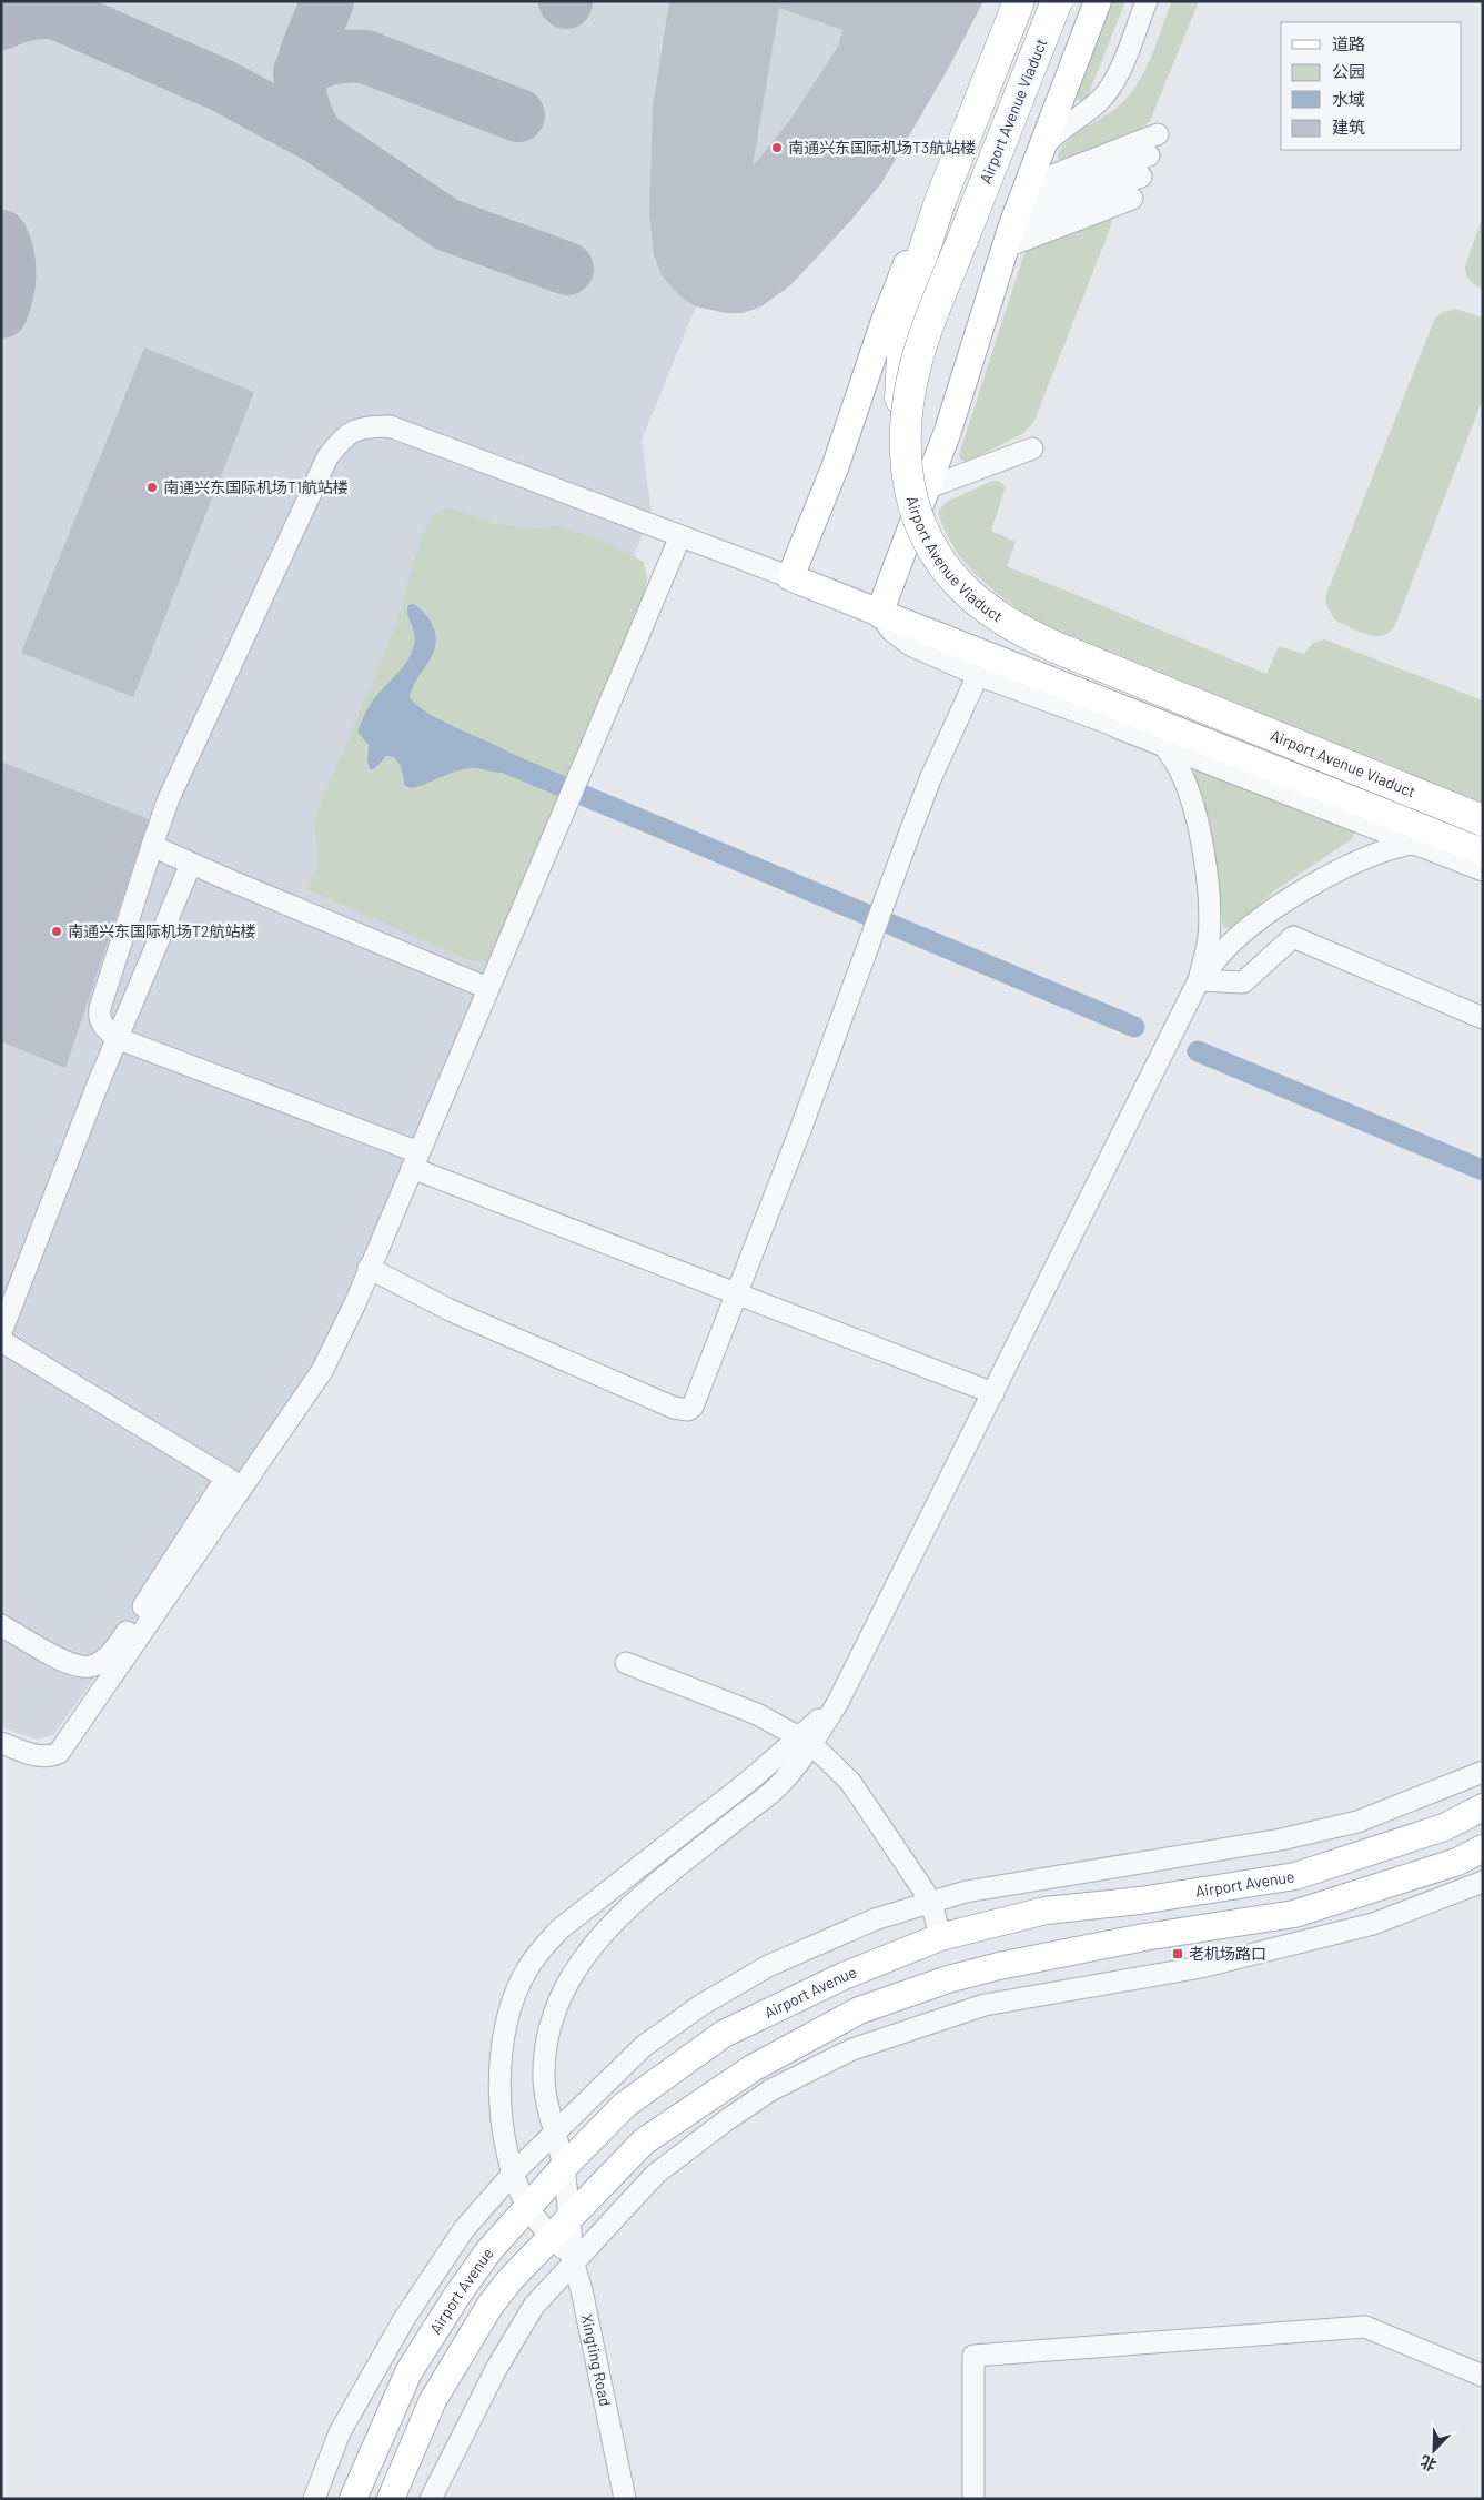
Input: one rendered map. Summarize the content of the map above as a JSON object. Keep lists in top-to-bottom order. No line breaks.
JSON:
{"streets":{"highway":["Airport Avenue Viaduct"],"main road":["Airport Avenue"],"street":["Xingting Road"]},"crossings":[["Airport Avenue","Xingting Road"]],"places":{"other":["南通兴东国际机场T3航站楼","南通兴东国际机场T1航站楼","南通兴东国际机场T2航站楼"],"transit":["老机场路口"]},"legend":["道路","公园","水域","建筑"],"north":"bottom left"}
